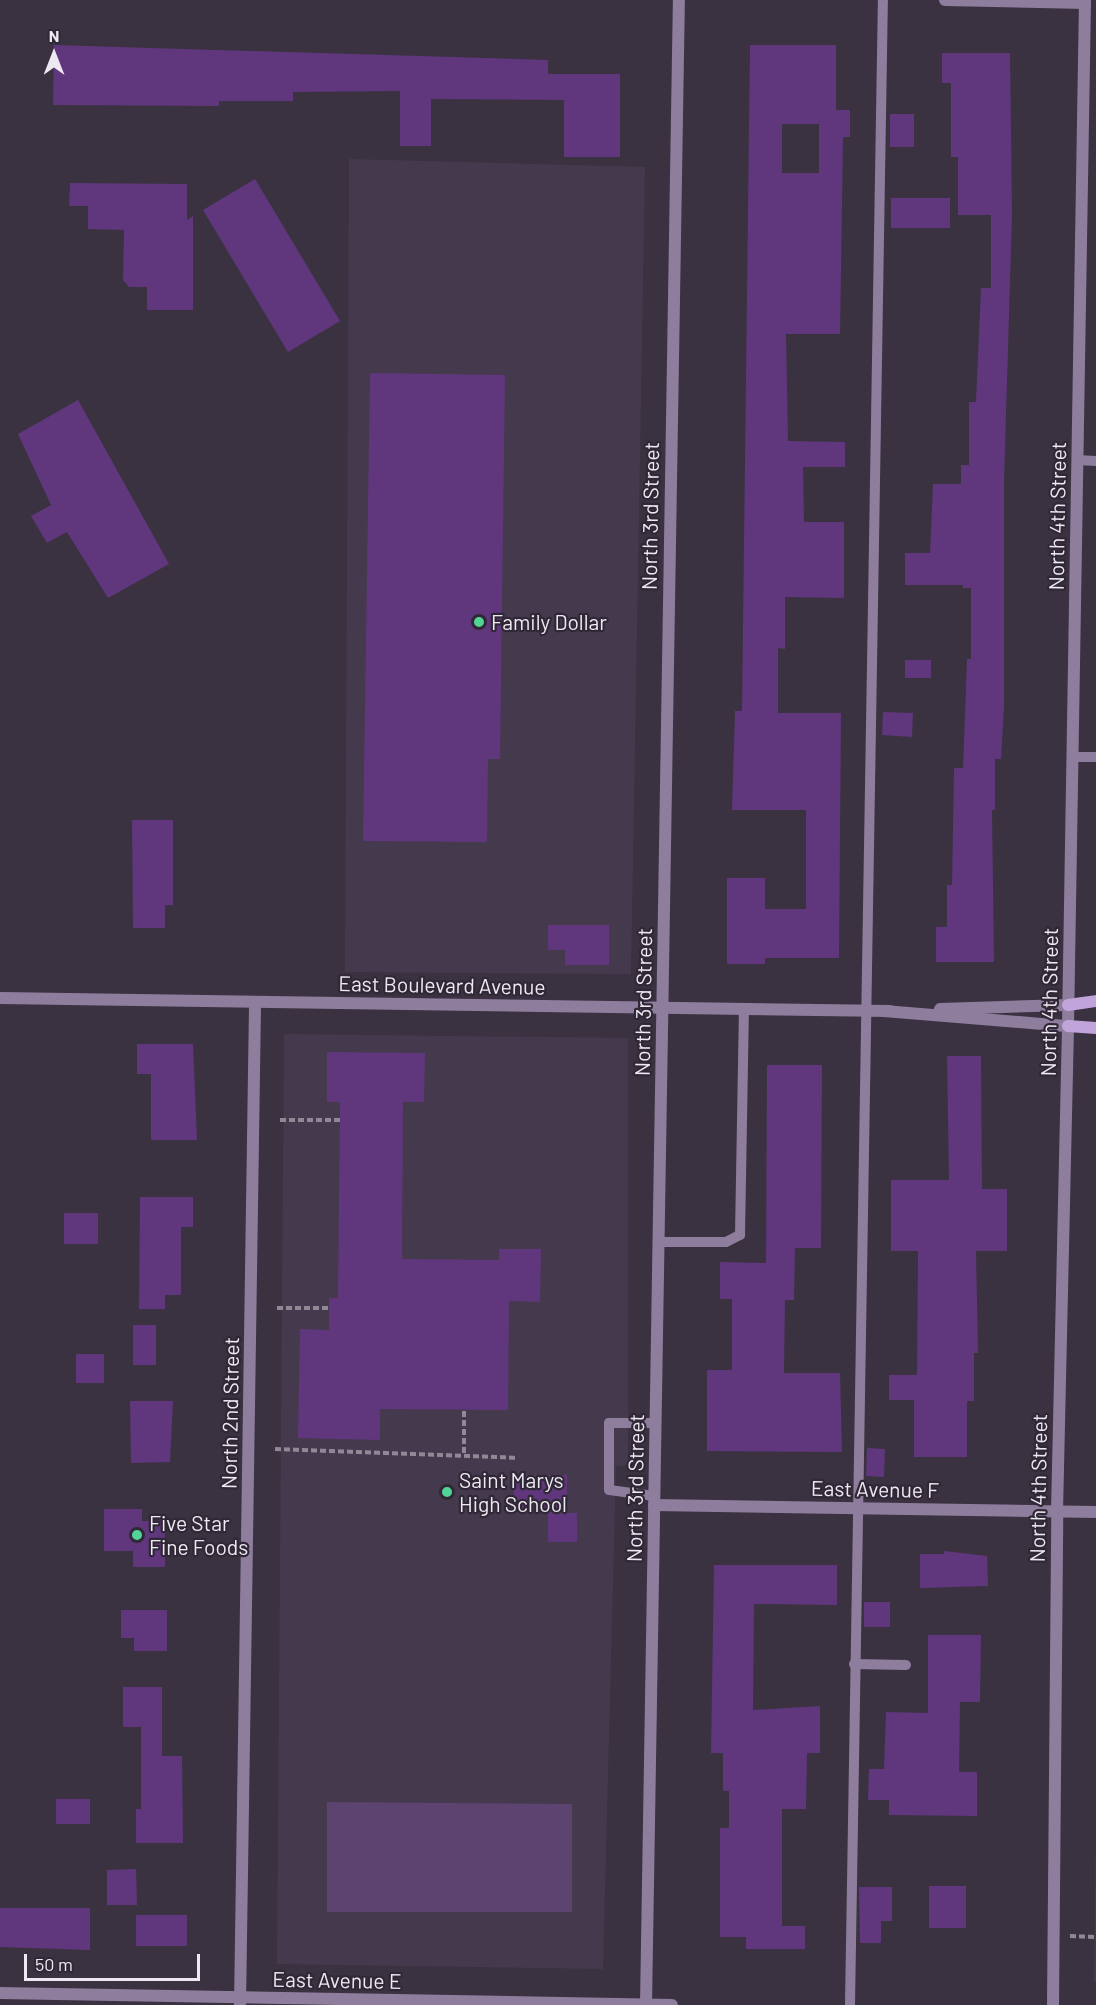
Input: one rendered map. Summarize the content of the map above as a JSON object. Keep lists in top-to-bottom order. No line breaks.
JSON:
{"streets":{"main road":["East Boulevard Avenue"],"street":["North 3rd Street","North 4th Street","North 2nd Street","East Avenue F","East Avenue E"]},"crossings":[["North 3rd Street","East Boulevard Avenue"],["North 3rd Street","East Avenue F"],["North 3rd Street","East Avenue E"],["North 4th Street","East Boulevard Avenue"],["North 4th Street","East Avenue F"],["East Boulevard Avenue","North 2nd Street"],["North 2nd Street","East Avenue E"]],"places":["Family Dollar","Saint Marys High School","Five Star Fine Foods"],"scale_bar":"50 m","north":"top"}
